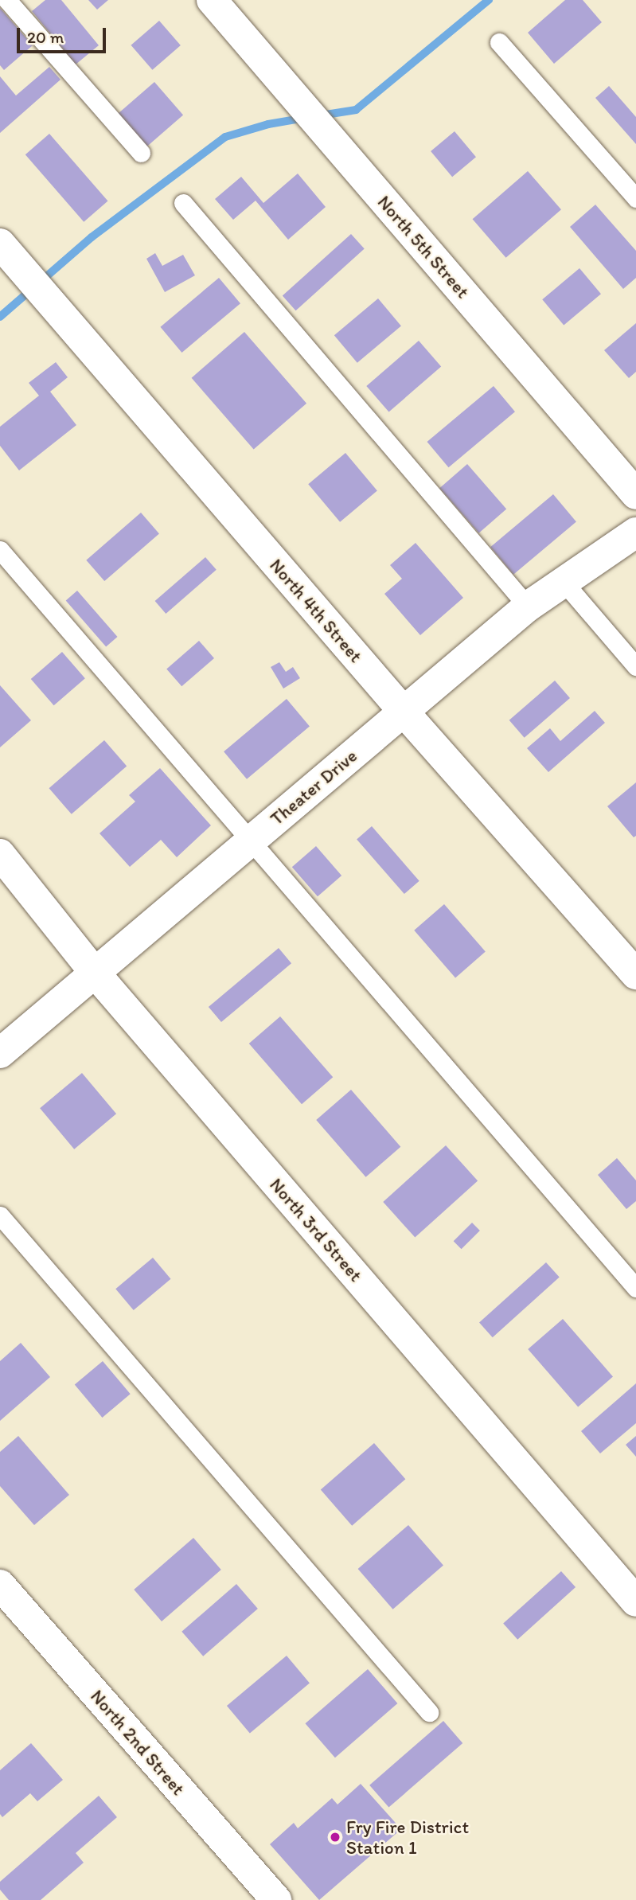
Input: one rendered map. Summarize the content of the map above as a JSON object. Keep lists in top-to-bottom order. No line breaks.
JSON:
{"streets":{"street":["North 5th Street","North 4th Street","Theater Drive","North 3rd Street","North 2nd Street"]},"crossings":[["North 4th Street","Theater Drive"],["Theater Drive","North 3rd Street"]],"places":["Fry Fire District Station 1"],"scale_bar":"20 m"}
